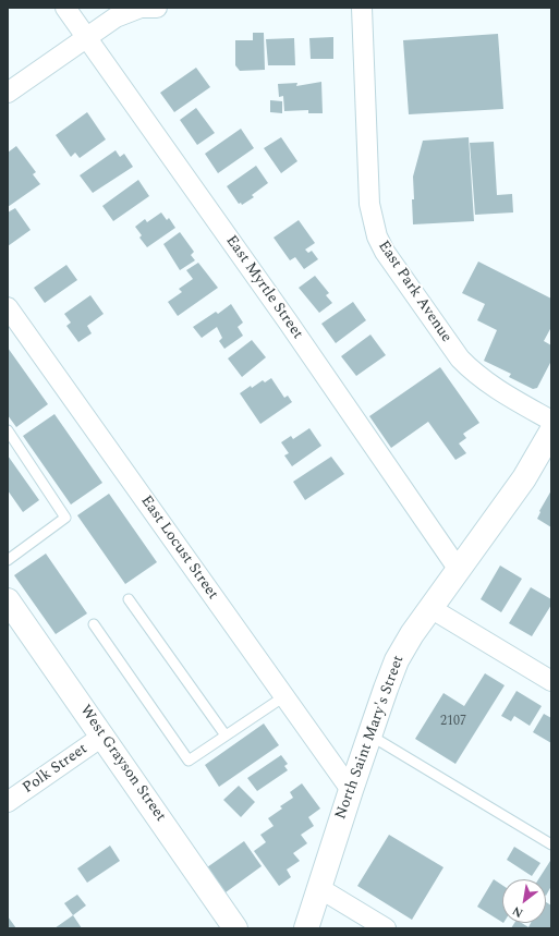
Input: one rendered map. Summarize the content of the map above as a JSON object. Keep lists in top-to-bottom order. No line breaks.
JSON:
{"streets":{"main road":["North Saint Mary's Street","West Grayson Street"],"street":["East Myrtle Street","East Park Avenue","East Locust Street","Polk Street"]},"crossings":[["East Myrtle Street","North Saint Mary's Street"],["East Locust Street","North Saint Mary's Street"],["West Grayson Street","Polk Street"]],"house_numbers":["2107"],"north":"bottom left"}
